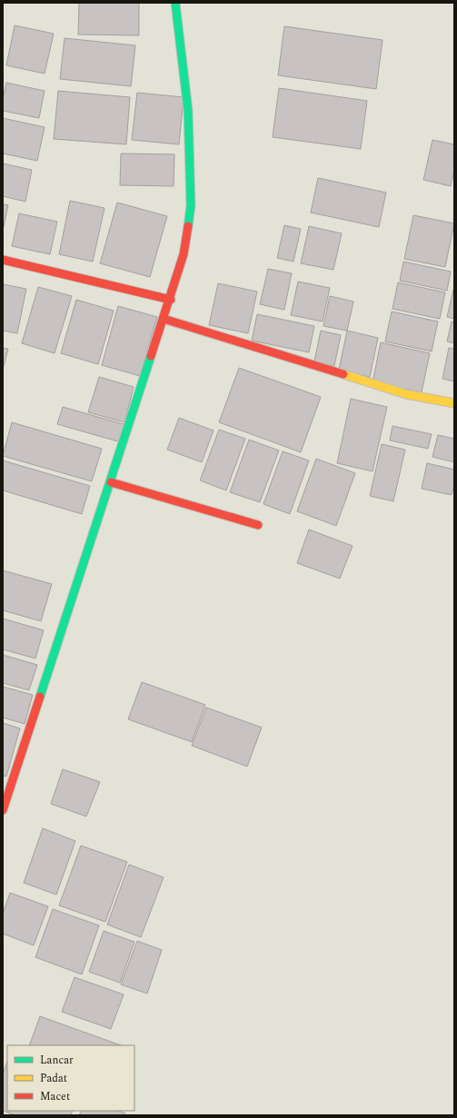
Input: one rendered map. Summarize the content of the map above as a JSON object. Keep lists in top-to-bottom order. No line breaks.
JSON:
{"legend":["Lancar","Padat","Macet"]}
